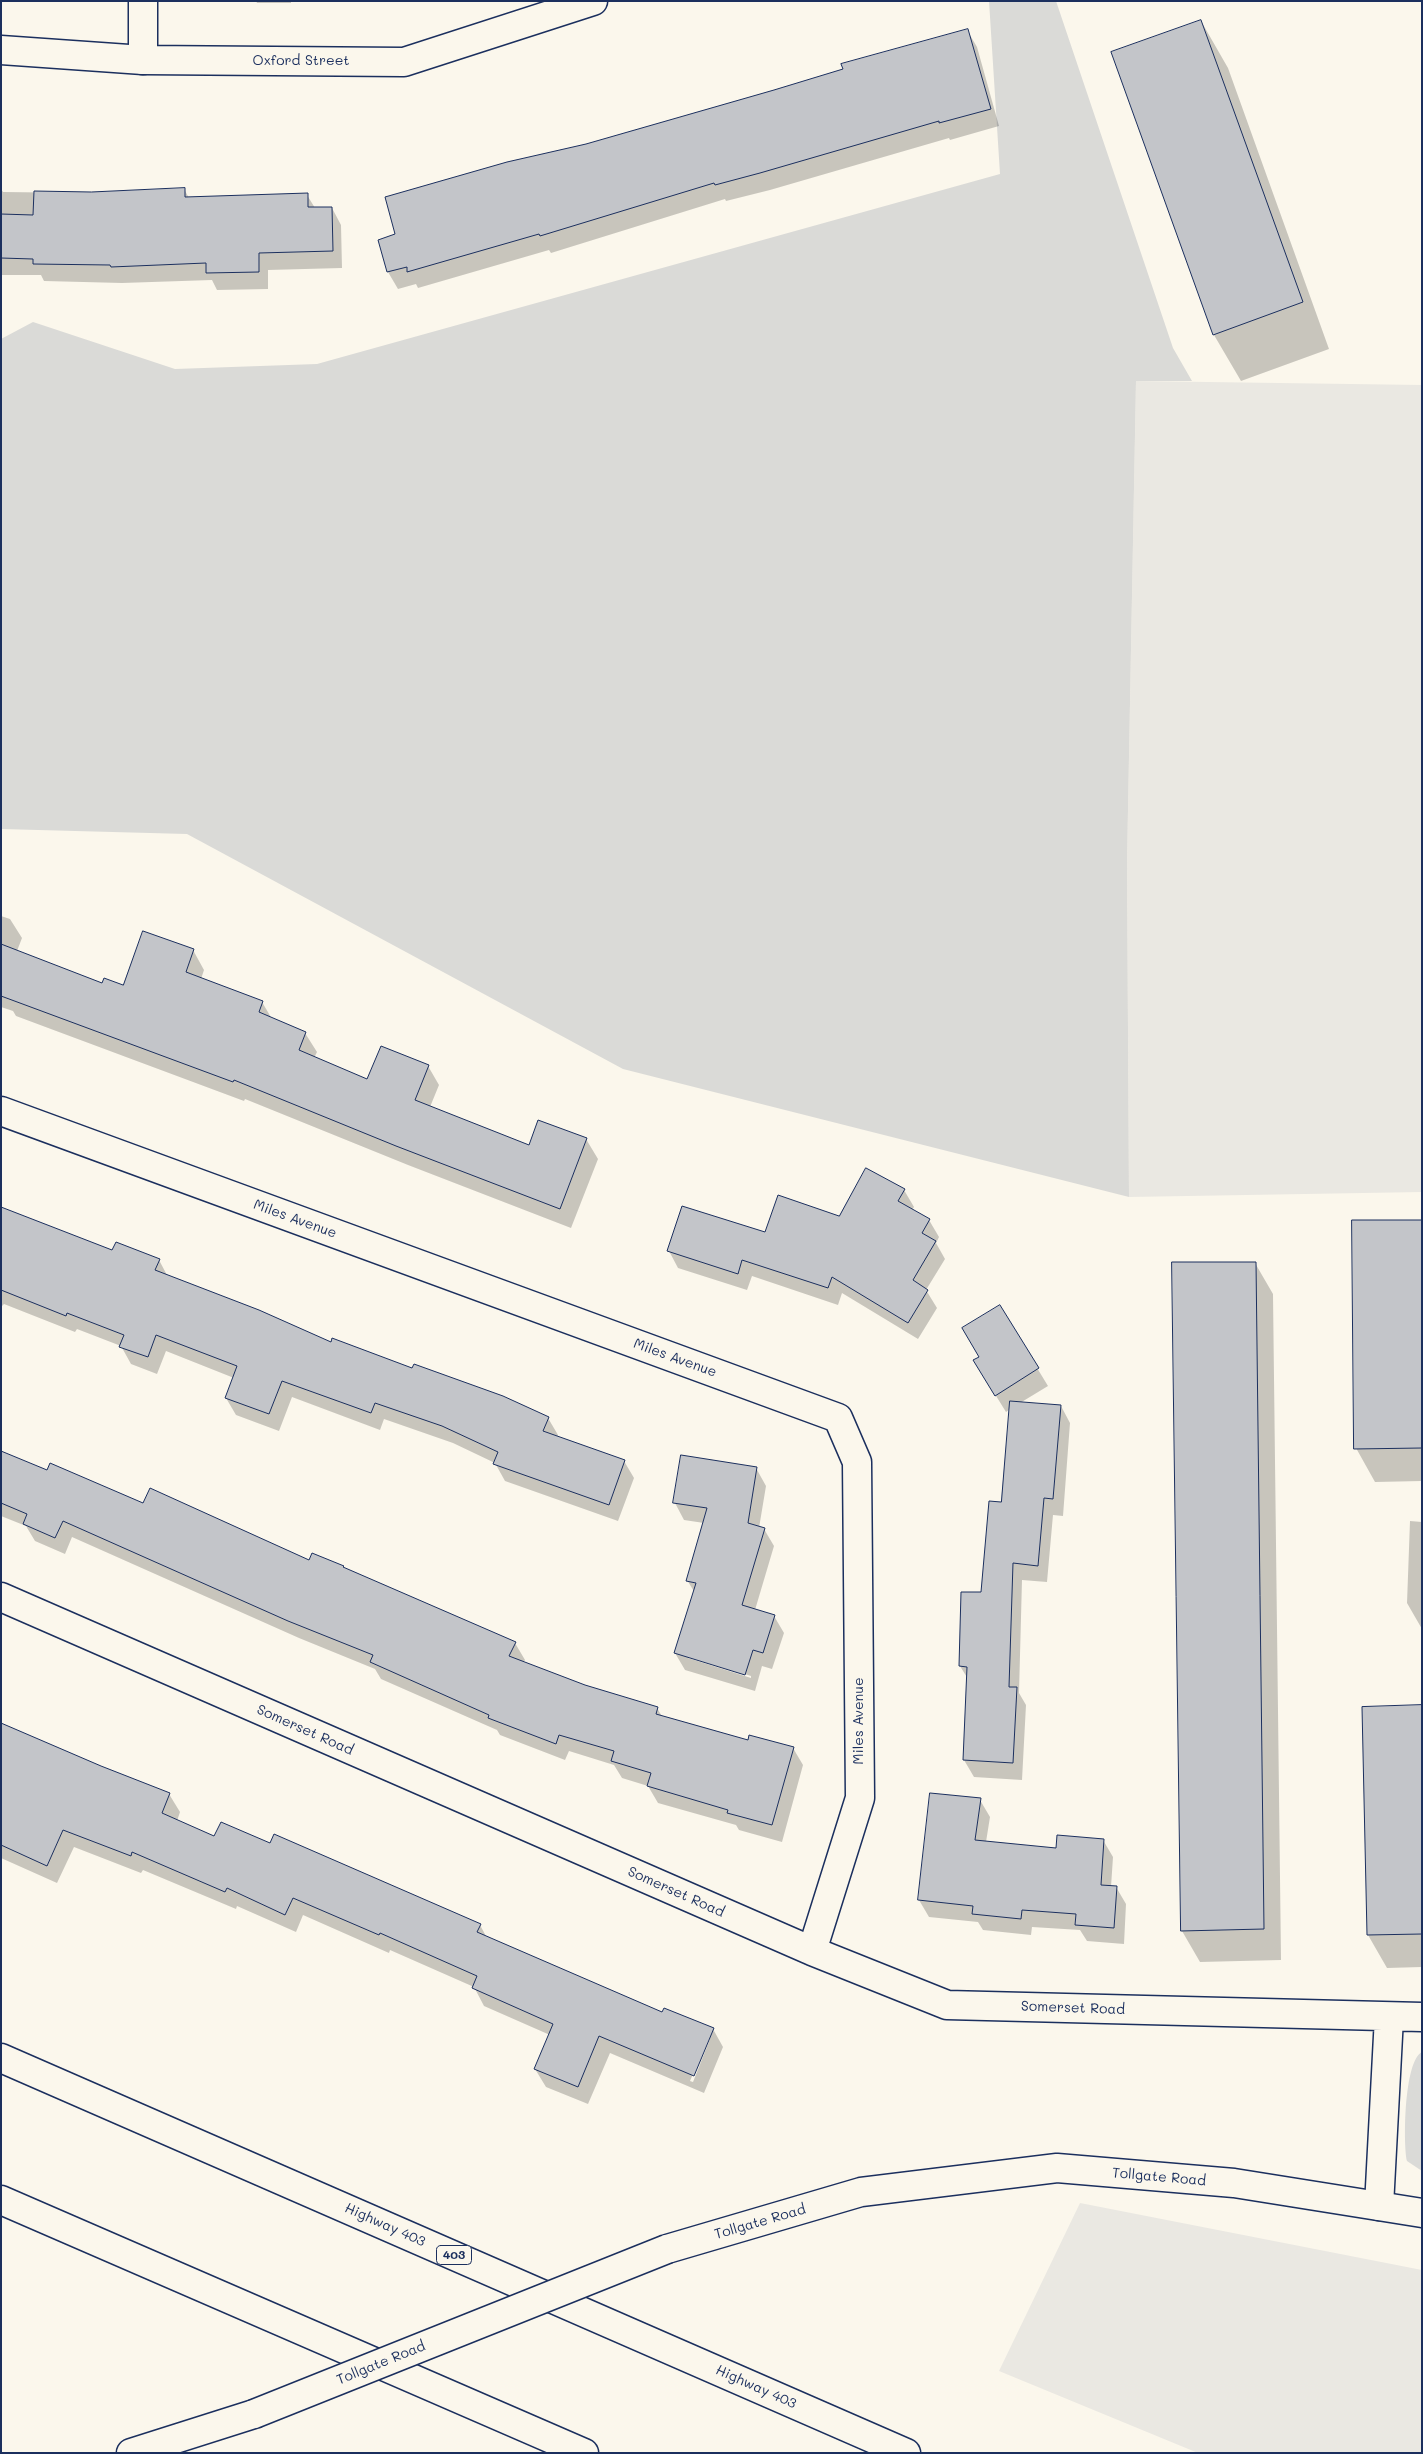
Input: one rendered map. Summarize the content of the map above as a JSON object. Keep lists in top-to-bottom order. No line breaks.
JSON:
{"streets":{"main road":["Oxford Street","Miles Avenue","Somerset Road","Tollgate Road","Highway 403","403"]},"crossings":[["Miles Avenue","Somerset Road"]]}
